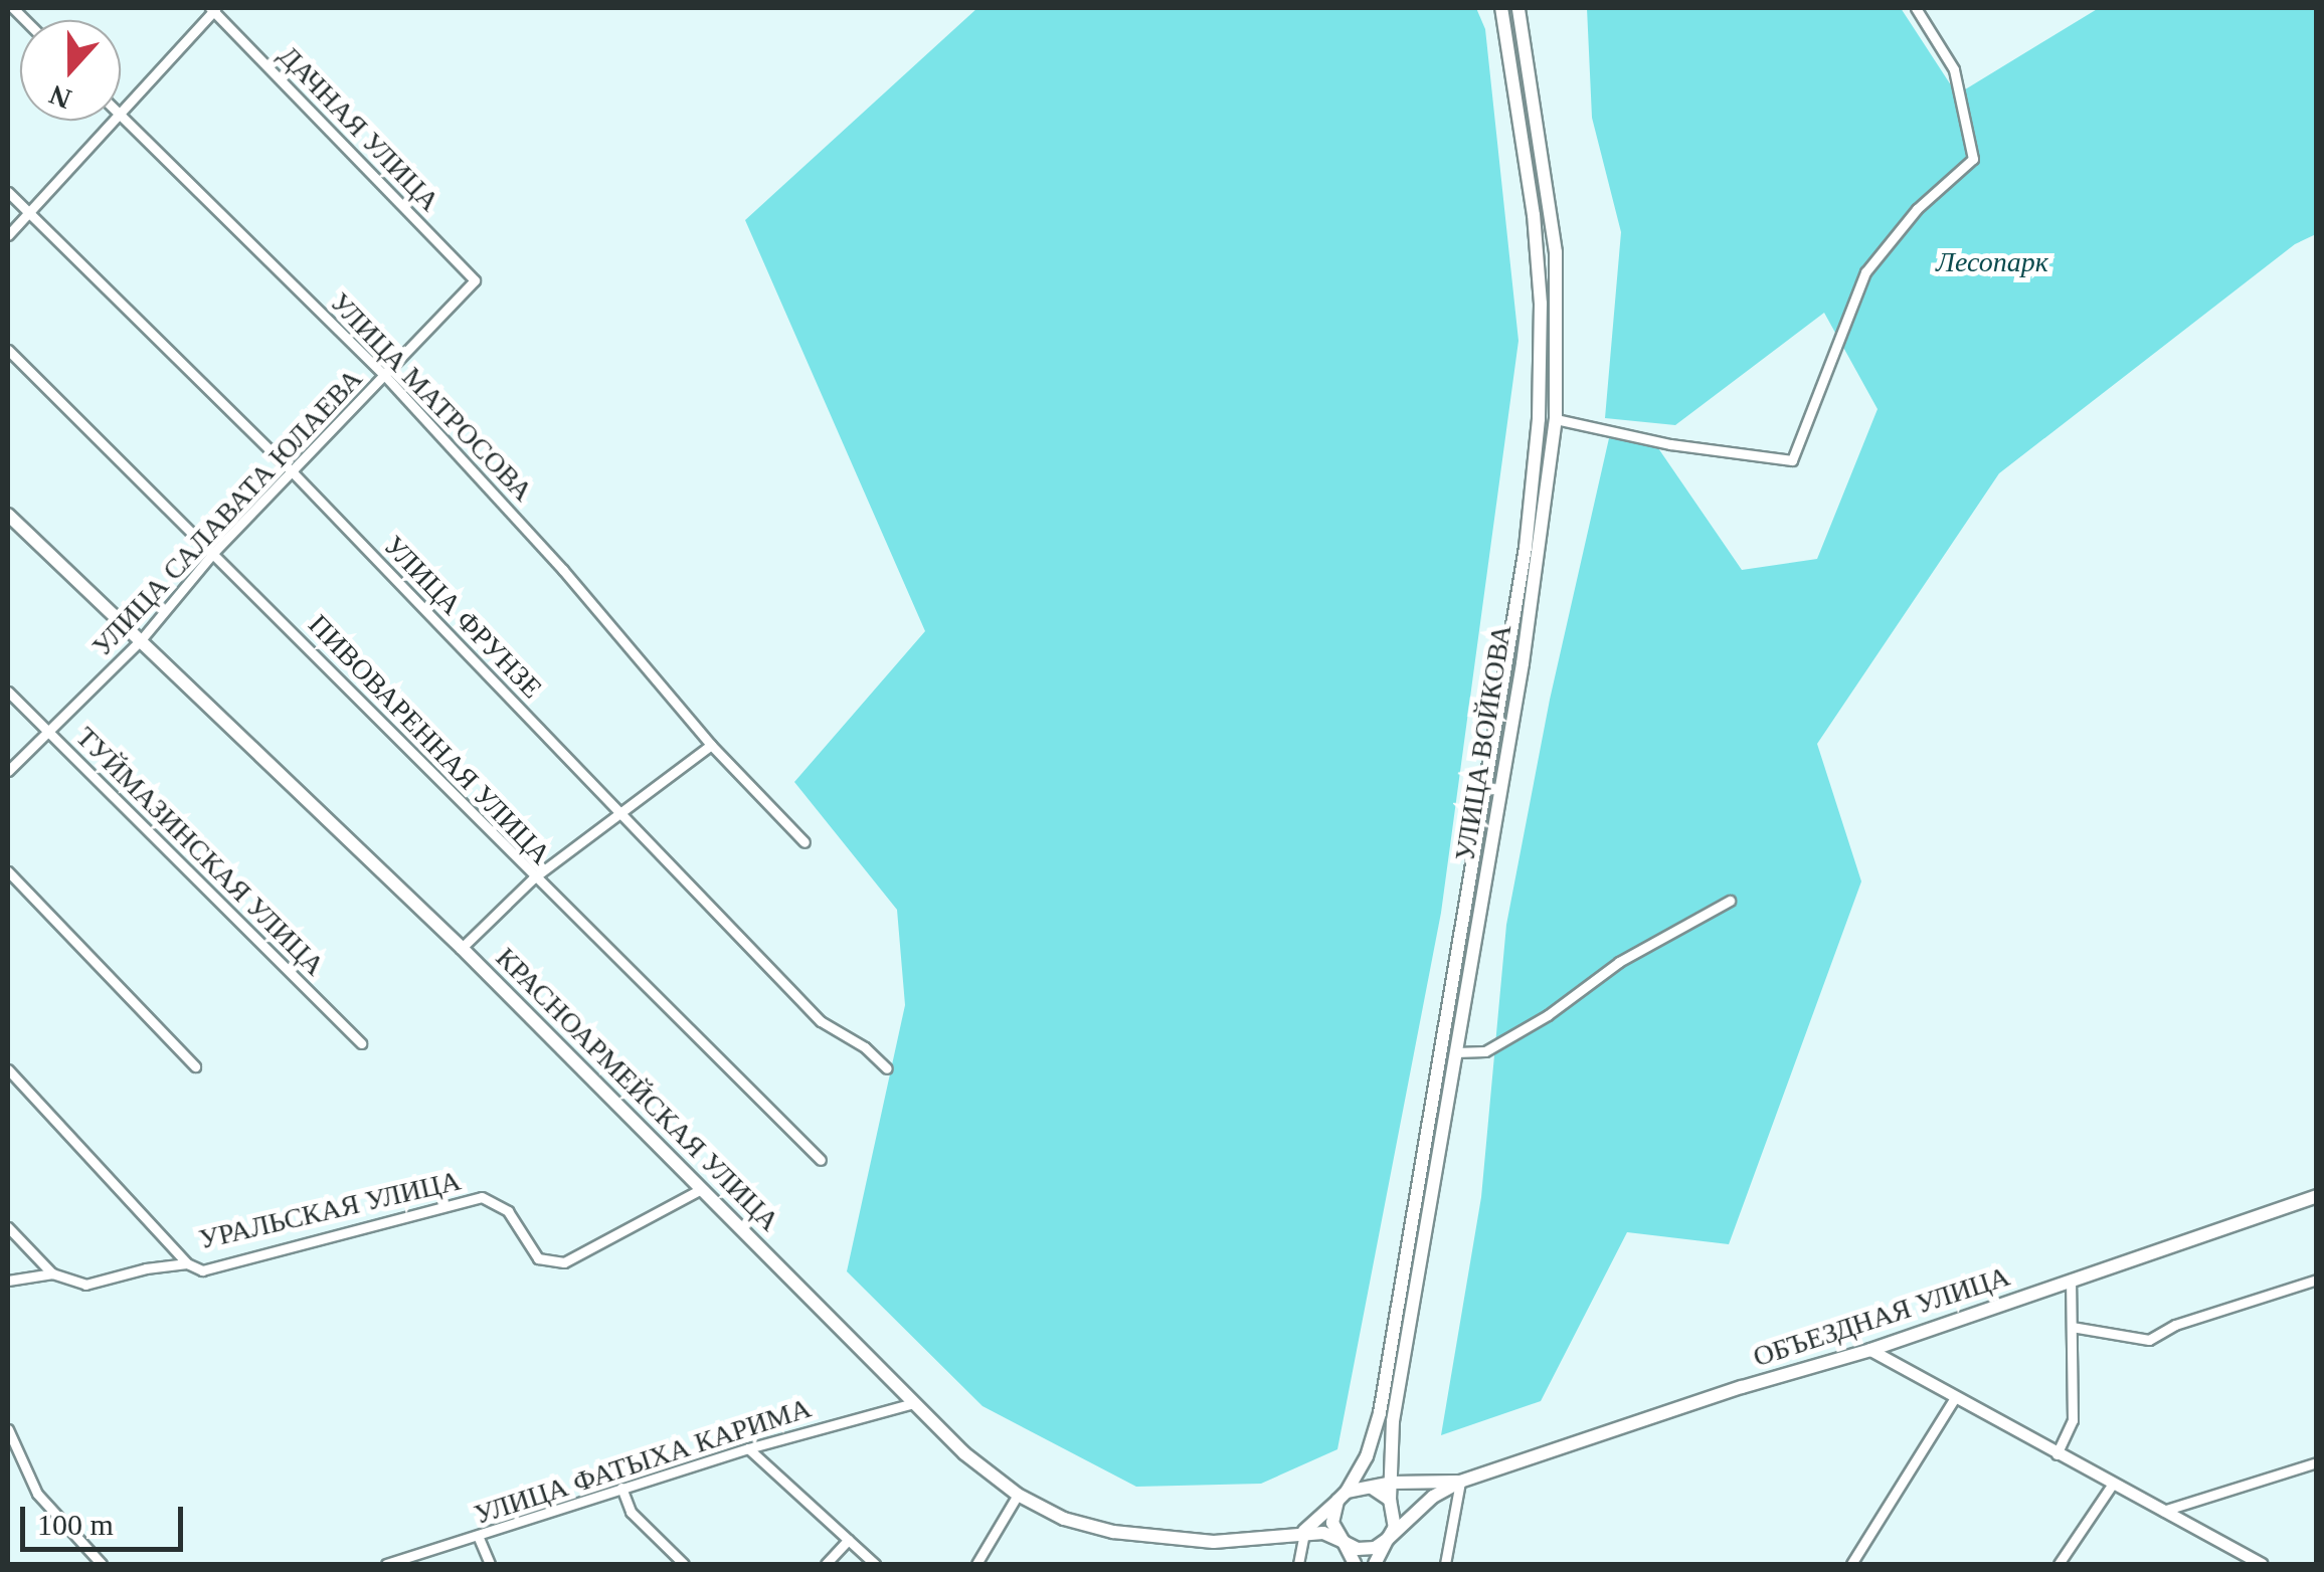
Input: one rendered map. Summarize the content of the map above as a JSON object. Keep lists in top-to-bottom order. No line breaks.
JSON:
{"streets":{"main road":["УЛИЦА ВОЙКОВА","КРАСНОАРМЕЙСКАЯ УЛИЦА","ОБЪЕЗДНАЯ УЛИЦА"],"street":["ДАЧНАЯ УЛИЦА","УЛИЦА МАТРОСОВА","УЛИЦА САЛАВАТА ЮЛАЕВА","УЛИЦА ФРУНЗЕ","ПИВОВАРЕННАЯ УЛИЦА","ТУЙМАЗИНСКАЯ УЛИЦА","УРАЛЬСКАЯ УЛИЦА","УЛИЦА ФАТЫХА КАРИМА"]},"crossings":[["ДАЧНАЯ УЛИЦА","УЛИЦА САЛАВАТА ЮЛАЕВА"],["УЛИЦА МАТРОСОВА","УЛИЦА САЛАВАТА ЮЛАЕВА"],["УЛИЦА САЛАВАТА ЮЛАЕВА","УЛИЦА ФРУНЗЕ"],["УЛИЦА САЛАВАТА ЮЛАЕВА","ПИВОВАРЕННАЯ УЛИЦА"],["УЛИЦА САЛАВАТА ЮЛАЕВА","ТУЙМАЗИНСКАЯ УЛИЦА"],["УЛИЦА САЛАВАТА ЮЛАЕВА","КРАСНОАРМЕЙСКАЯ УЛИЦА"],["УЛИЦА ВОЙКОВА","КРАСНОАРМЕЙСКАЯ УЛИЦА"],["КРАСНОАРМЕЙСКАЯ УЛИЦА","УРАЛЬСКАЯ УЛИЦА"],["КРАСНОАРМЕЙСКАЯ УЛИЦА","УЛИЦА ФАТЫХА КАРИМА"]],"parks":["Лесопарк"],"scale_bar":"100 m","north":"bottom"}
